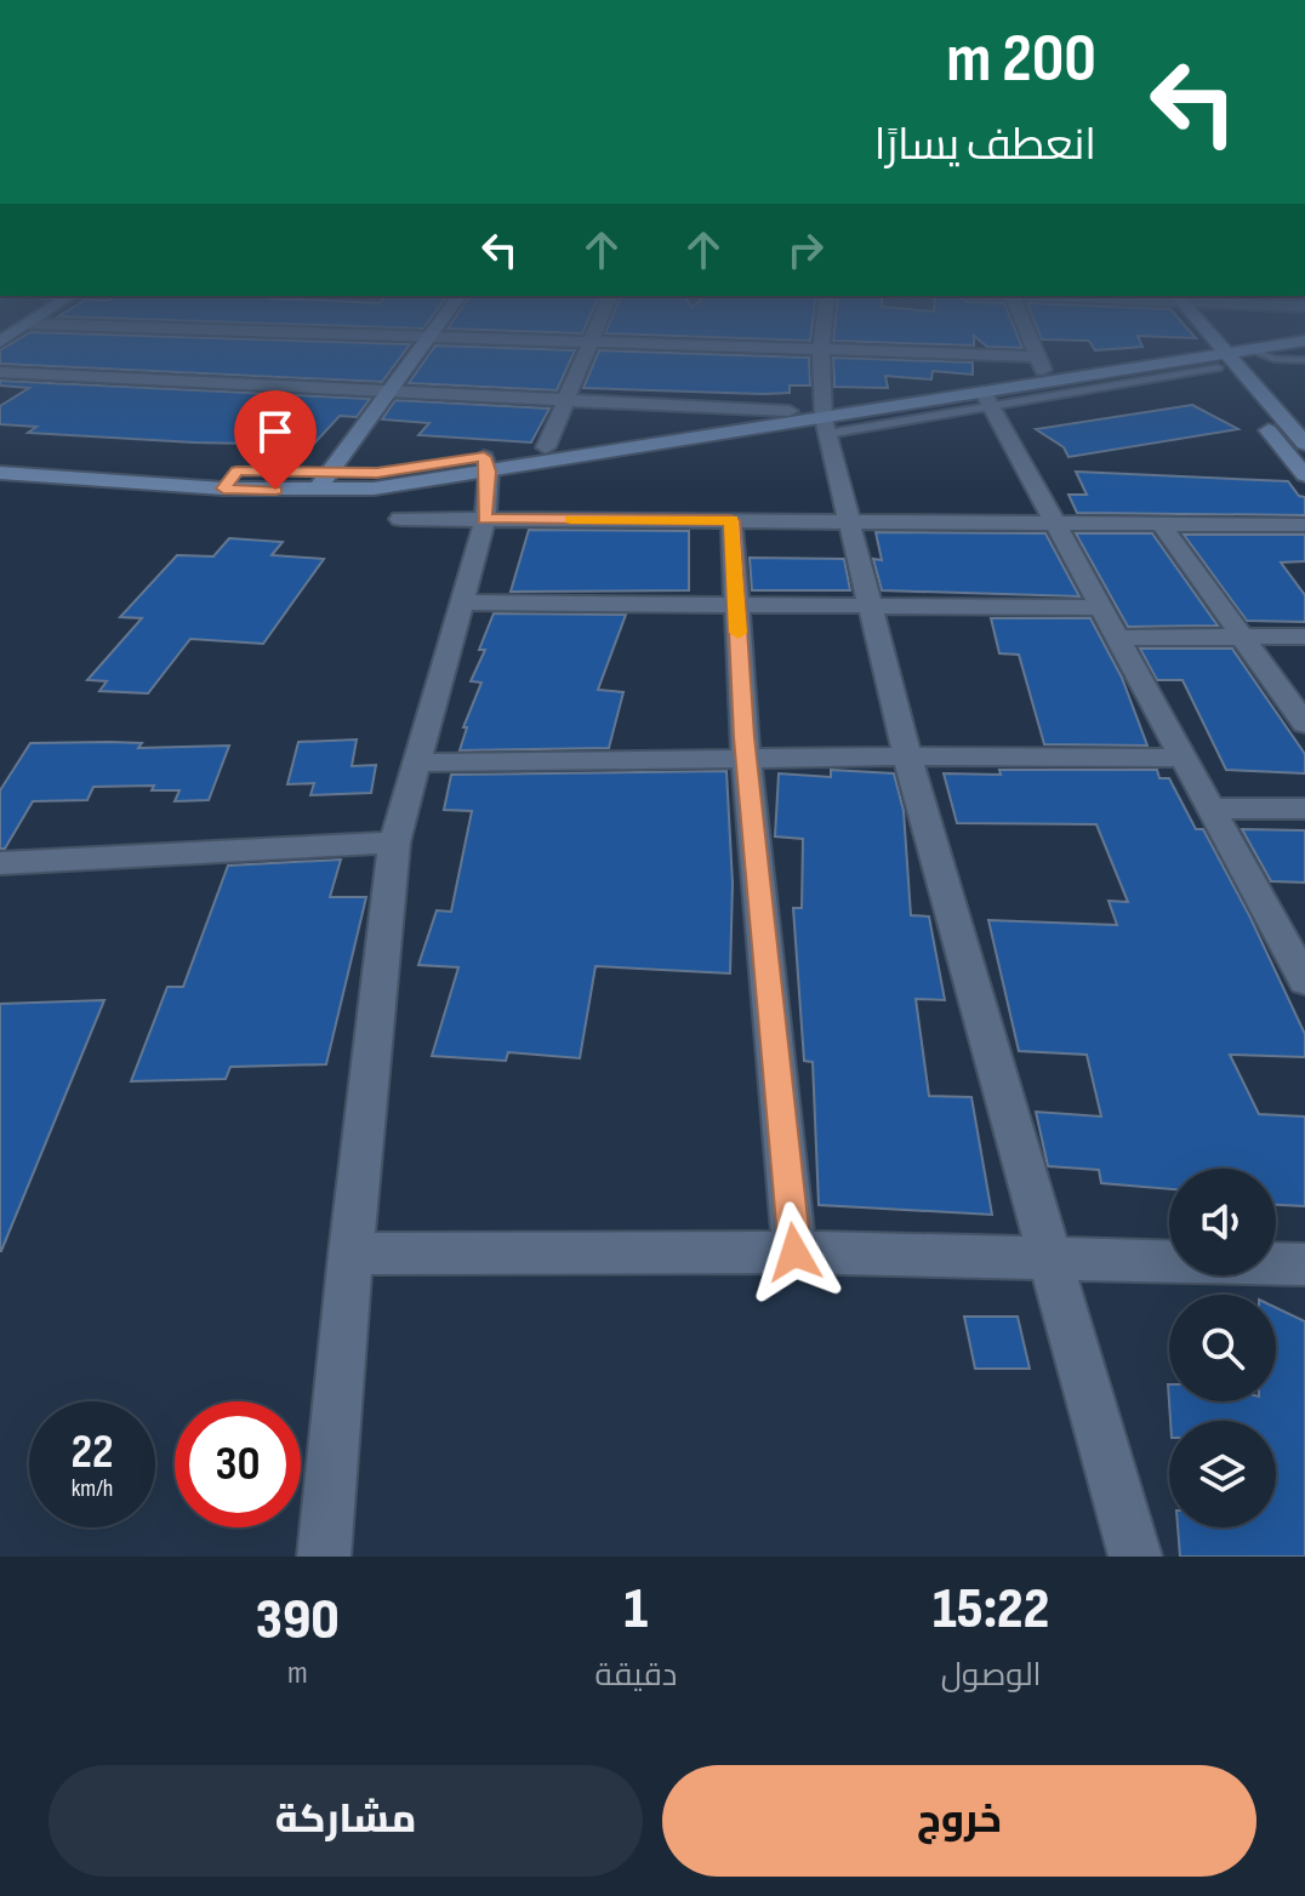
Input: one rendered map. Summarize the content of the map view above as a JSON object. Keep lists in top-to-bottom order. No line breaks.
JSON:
{"page":{"turn":["200 m","انعطف يسارًا"],"speed":"22 km/h","limit":"30","eta":["15:22","الوصول","1","دقيقة","390","m"],"buttons":["خروج","مشاركة"]}}
